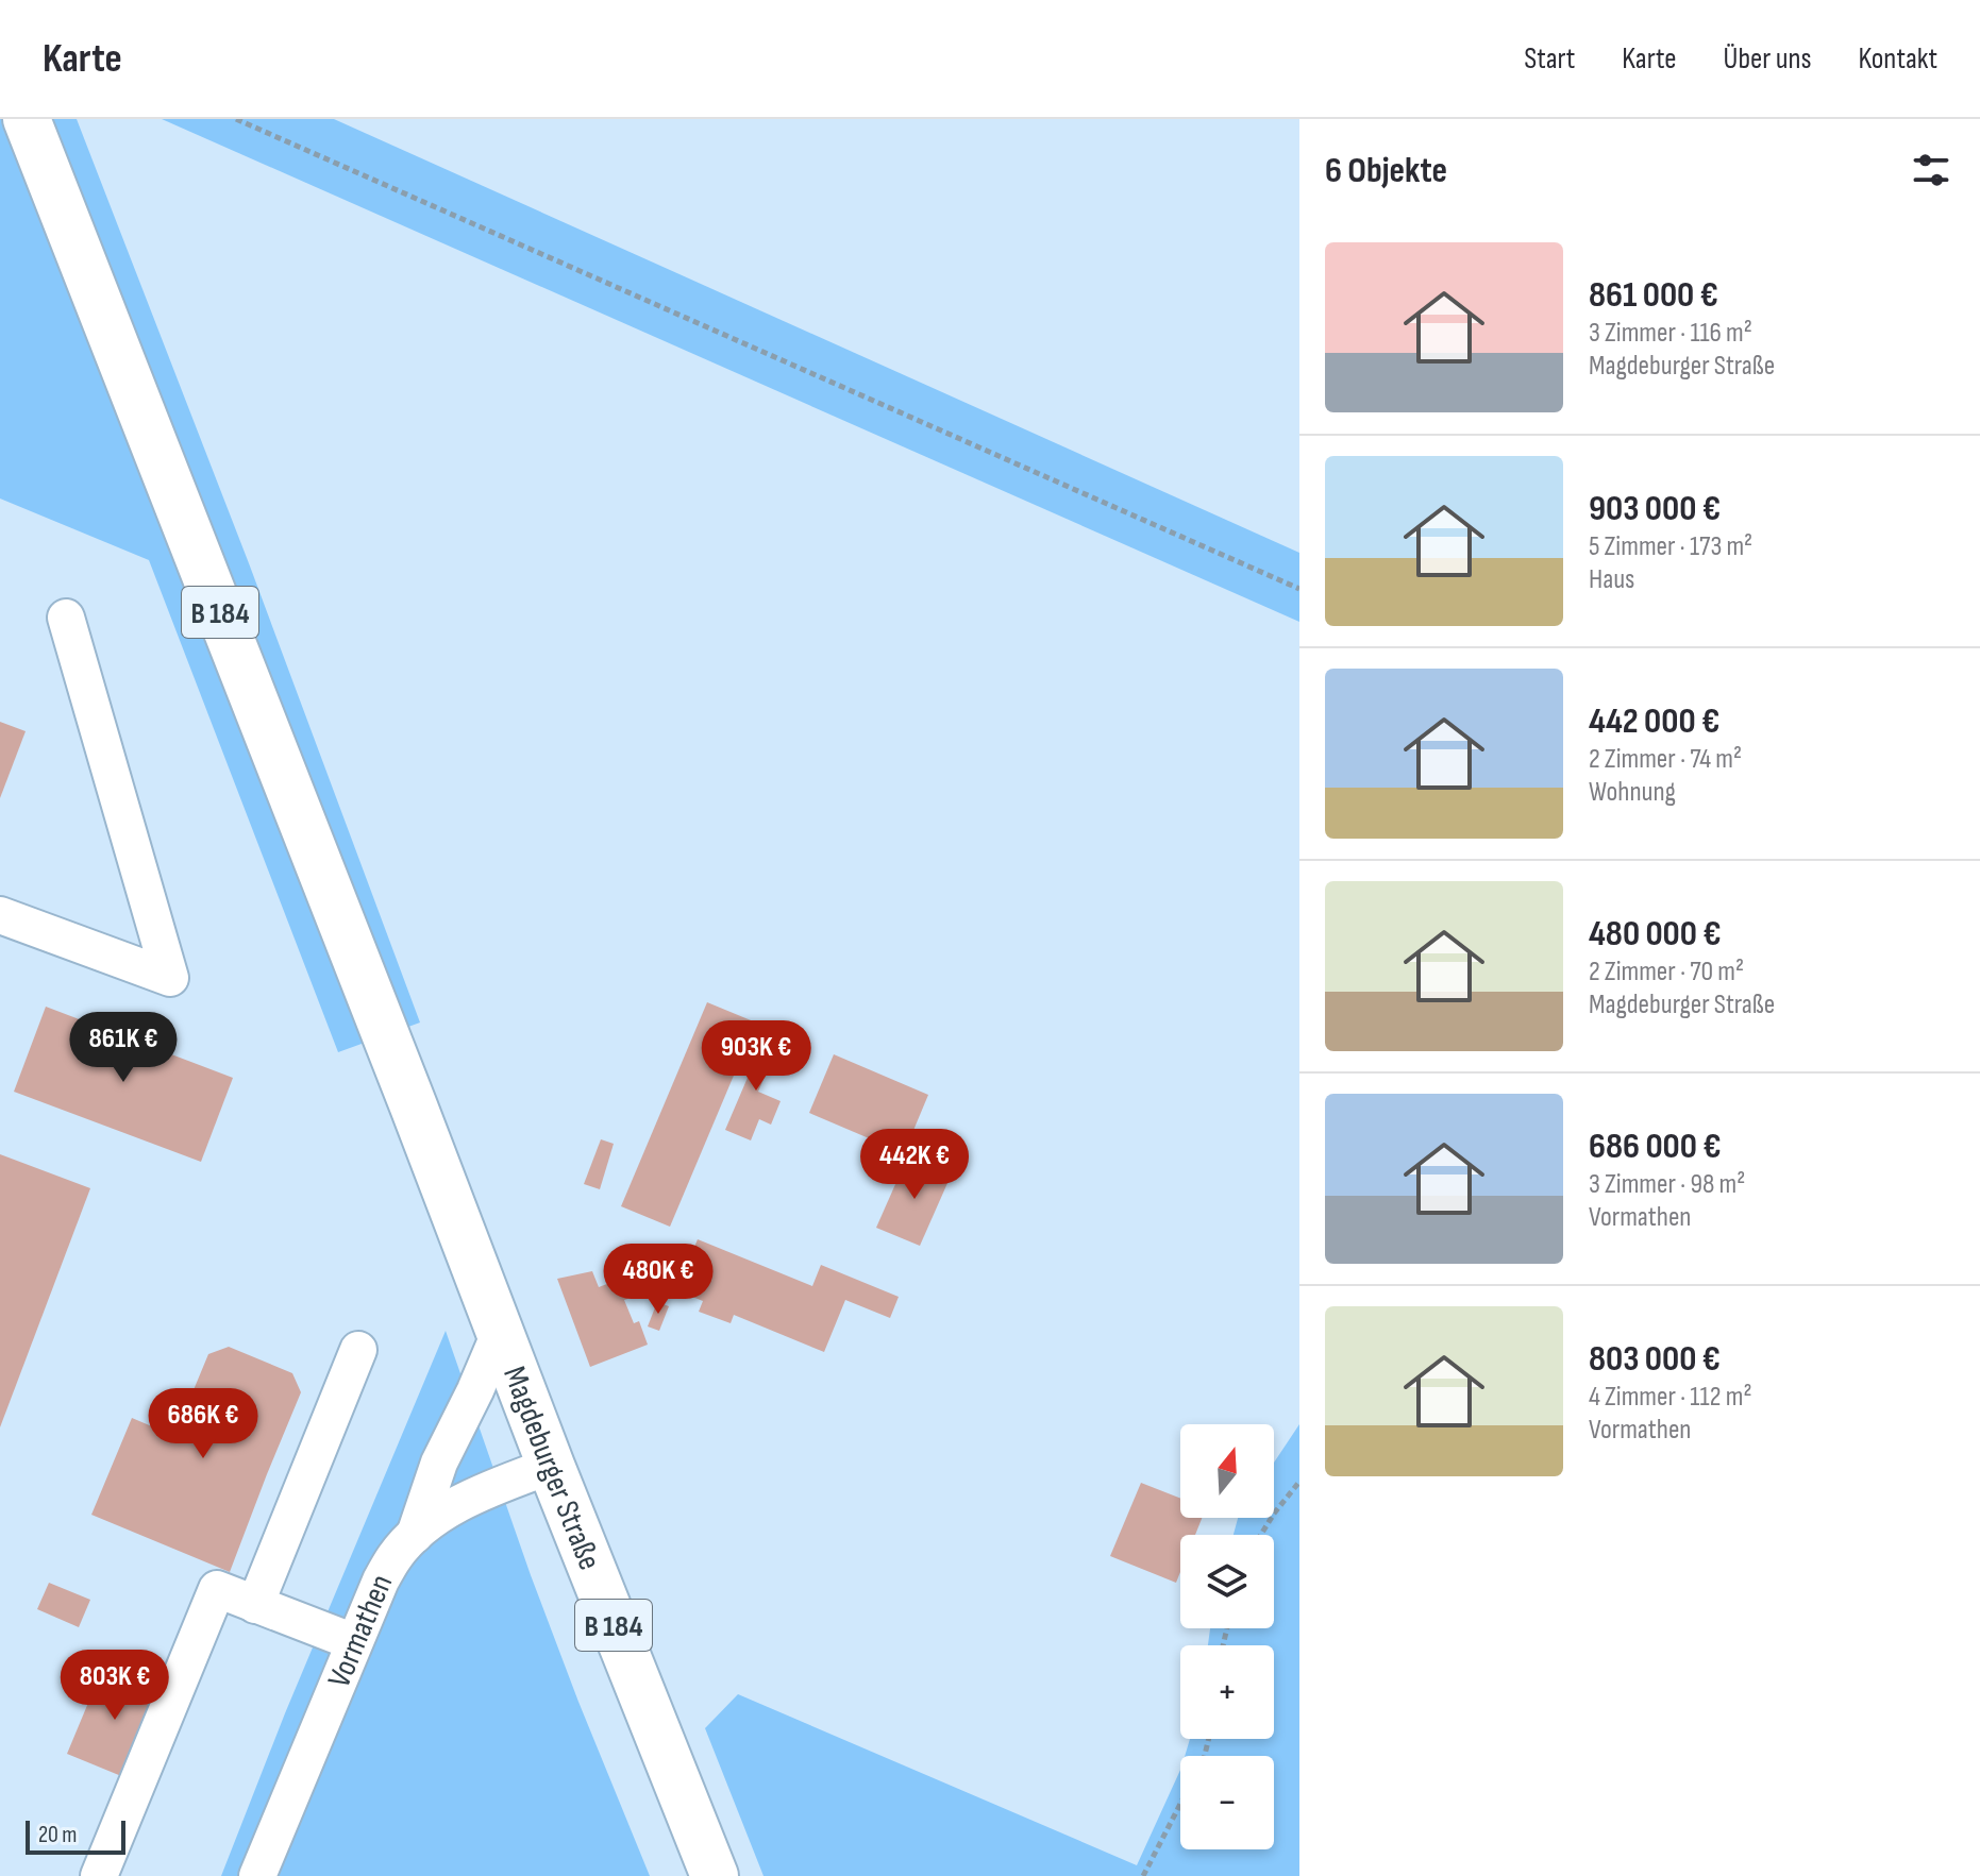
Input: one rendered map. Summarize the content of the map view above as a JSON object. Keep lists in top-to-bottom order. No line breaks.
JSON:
{"streets":{"main road":["B 184","Magdeburger Straße"],"street":["Vormathen"]},"crossings":[["Magdeburger Straße","Vormathen"]],"scale_bar":"20 m","north":"top","page":{"header":"Karte","nav":["Start","Karte","Über uns","Kontakt"],"heading":"6 Objekte","list":[{"name":"861 000 €","note":"3 Zimmer · 116 m² · Magdeburger Straße"},{"name":"903 000 €","note":"5 Zimmer · 173 m² · Haus"},{"name":"442 000 €","note":"2 Zimmer · 74 m² · Wohnung"},{"name":"480 000 €","note":"2 Zimmer · 70 m² · Magdeburger Straße"},{"name":"686 000 €","note":"3 Zimmer · 98 m² · Vormathen"},{"name":"803 000 €","note":"4 Zimmer · 112 m² · Vormathen"}],"price":["861K €","903K €","442K €","480K €","686K €","803K €"],"map_buttons":["+","−"],"scale":"20 m"}}
